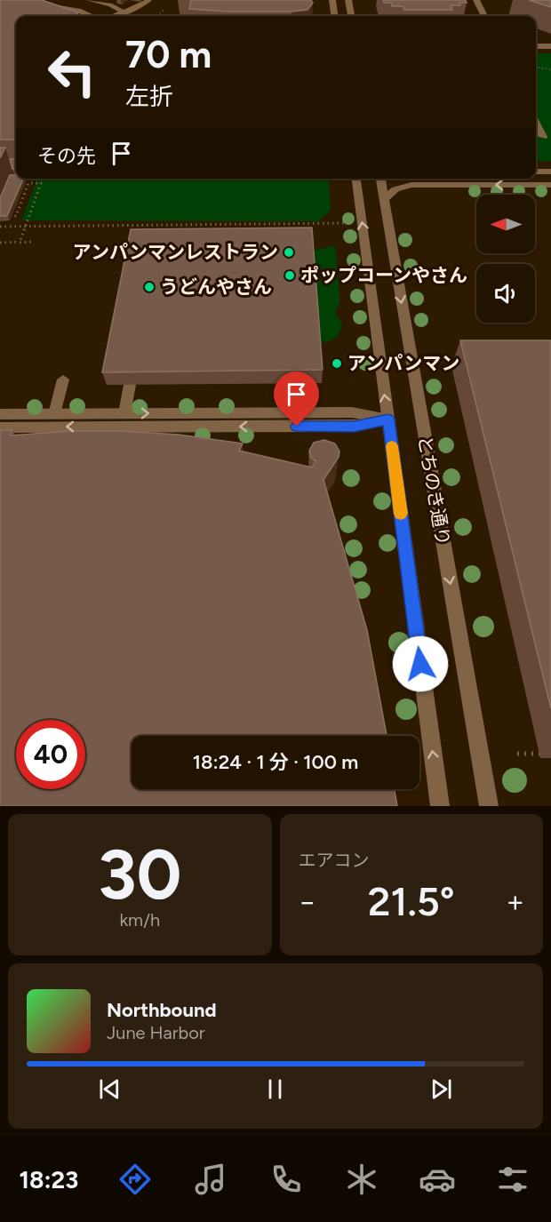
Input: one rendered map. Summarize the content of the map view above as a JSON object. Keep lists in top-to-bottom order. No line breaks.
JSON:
{"streets":{"street":["とちのき通り"]},"places":["アンパンマンレストラン","ポップコーンやさん","うどんやさん","アンパンマン"],"north":"left","page":{"turn":["70 m","左折"],"then":"その先","limit":"40","trip":"18:24 · 1 分 · 100 m","tile":[["30","km/h"],"エアコン"],"heat":["−","21.5°","+"],"song":["Northbound","June Harbor"],"tabs":"18:23"}}
